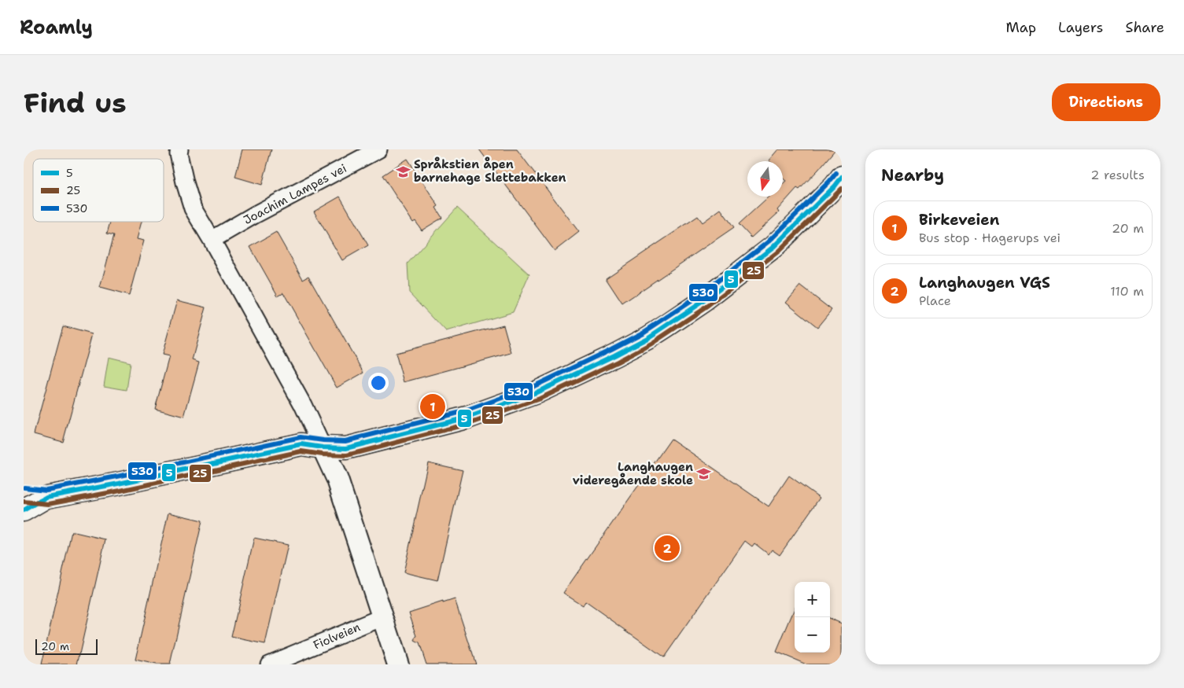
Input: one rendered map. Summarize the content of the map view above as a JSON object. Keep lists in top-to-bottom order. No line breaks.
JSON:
{"streets":{"street":["Joachim Lampes vei","Fiolveien"]},"places":{"school or university":["Språkstien åpen barnehage Slettebakken","Langhaugen videregående skole"]},"lines":["transit line 530","transit line 5","transit line 25"],"legend":["5","25","530"],"scale_bar":"20 m","north":"bottom","page":{"header":"Roamly","nav":["Map","Layers","Share"],"buttons":"Directions","title":"Find us","heading":["Nearby","2 results"],"list":[{"mark":"1","name":"Birkeveien","note":"Bus stop · Hagerups vei","value":"20 m"},{"mark":"2","name":"Langhaugen VGS","note":"Place","value":"110 m"}],"pins":["1","2"],"map_buttons":["+","−"],"scale":"20 m"}}
